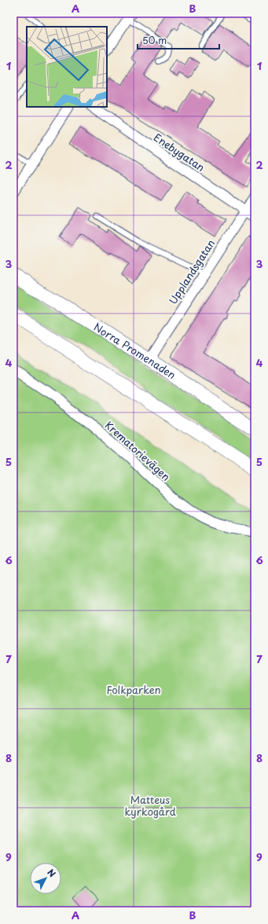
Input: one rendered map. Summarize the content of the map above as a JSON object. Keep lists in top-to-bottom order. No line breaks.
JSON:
{"streets":{"main road":["Norra Promenaden"],"street":["Enebygatan","Upplandsgatan","Krematorievägen"]},"crossings":[["Enebygatan","Upplandsgatan"],["Upplandsgatan","Norra Promenaden"]],"parks":["Folkparken","Matteus kyrkogård"],"scale_bar":"50 m","north":"top right","grid":{"columns":["A","B"],"rows":["1","2","3","4","5","6","7","8","9"]}}
